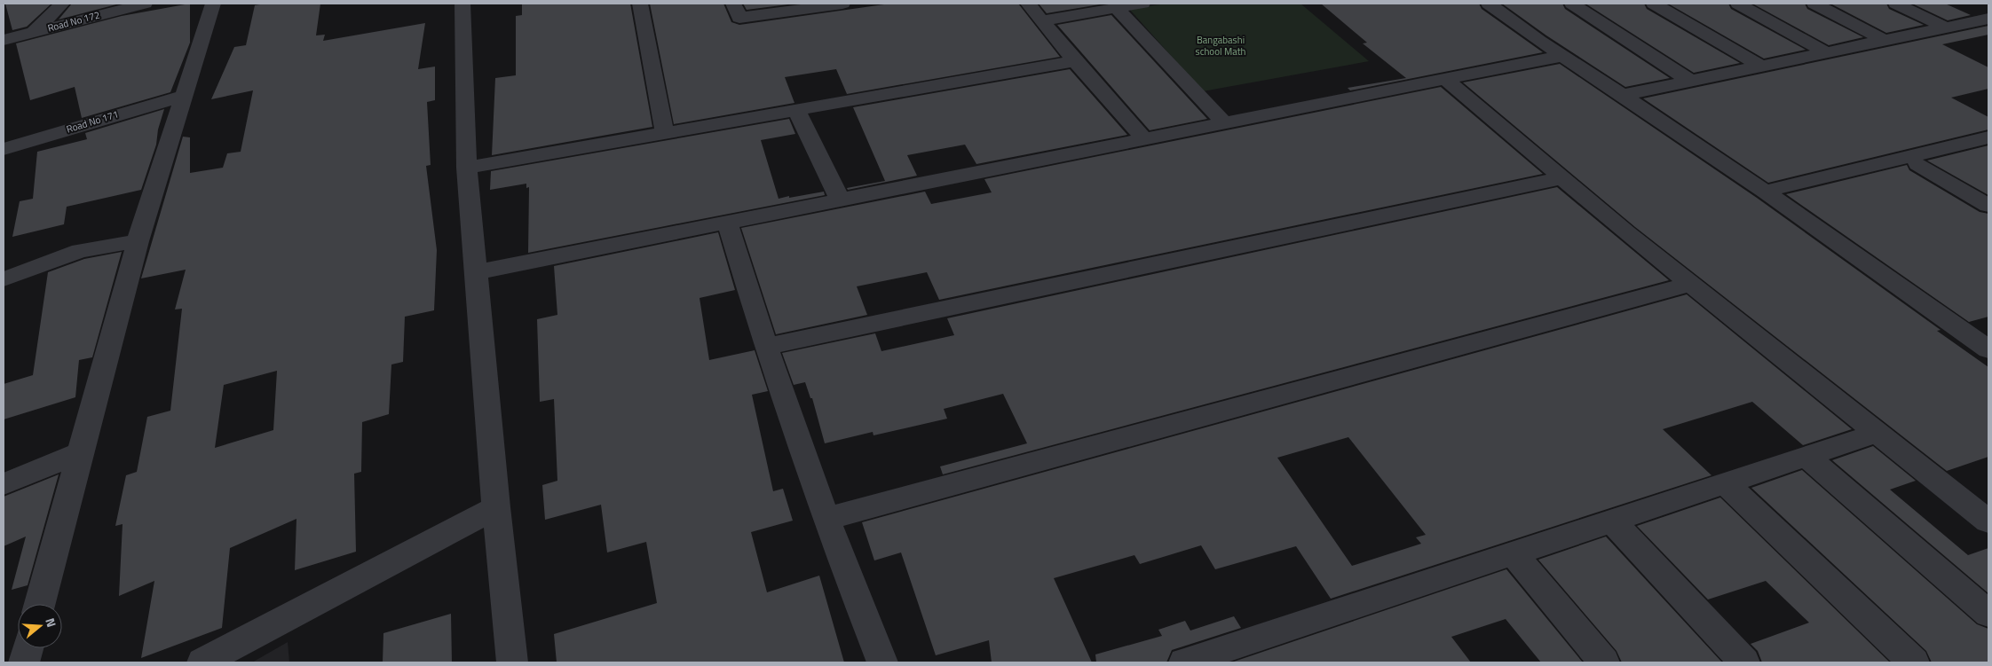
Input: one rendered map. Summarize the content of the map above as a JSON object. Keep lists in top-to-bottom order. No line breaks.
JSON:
{"streets":{"street":["Road No 172","Road No 171"]},"parks":["Bangabashi school Math"],"north":"right"}
